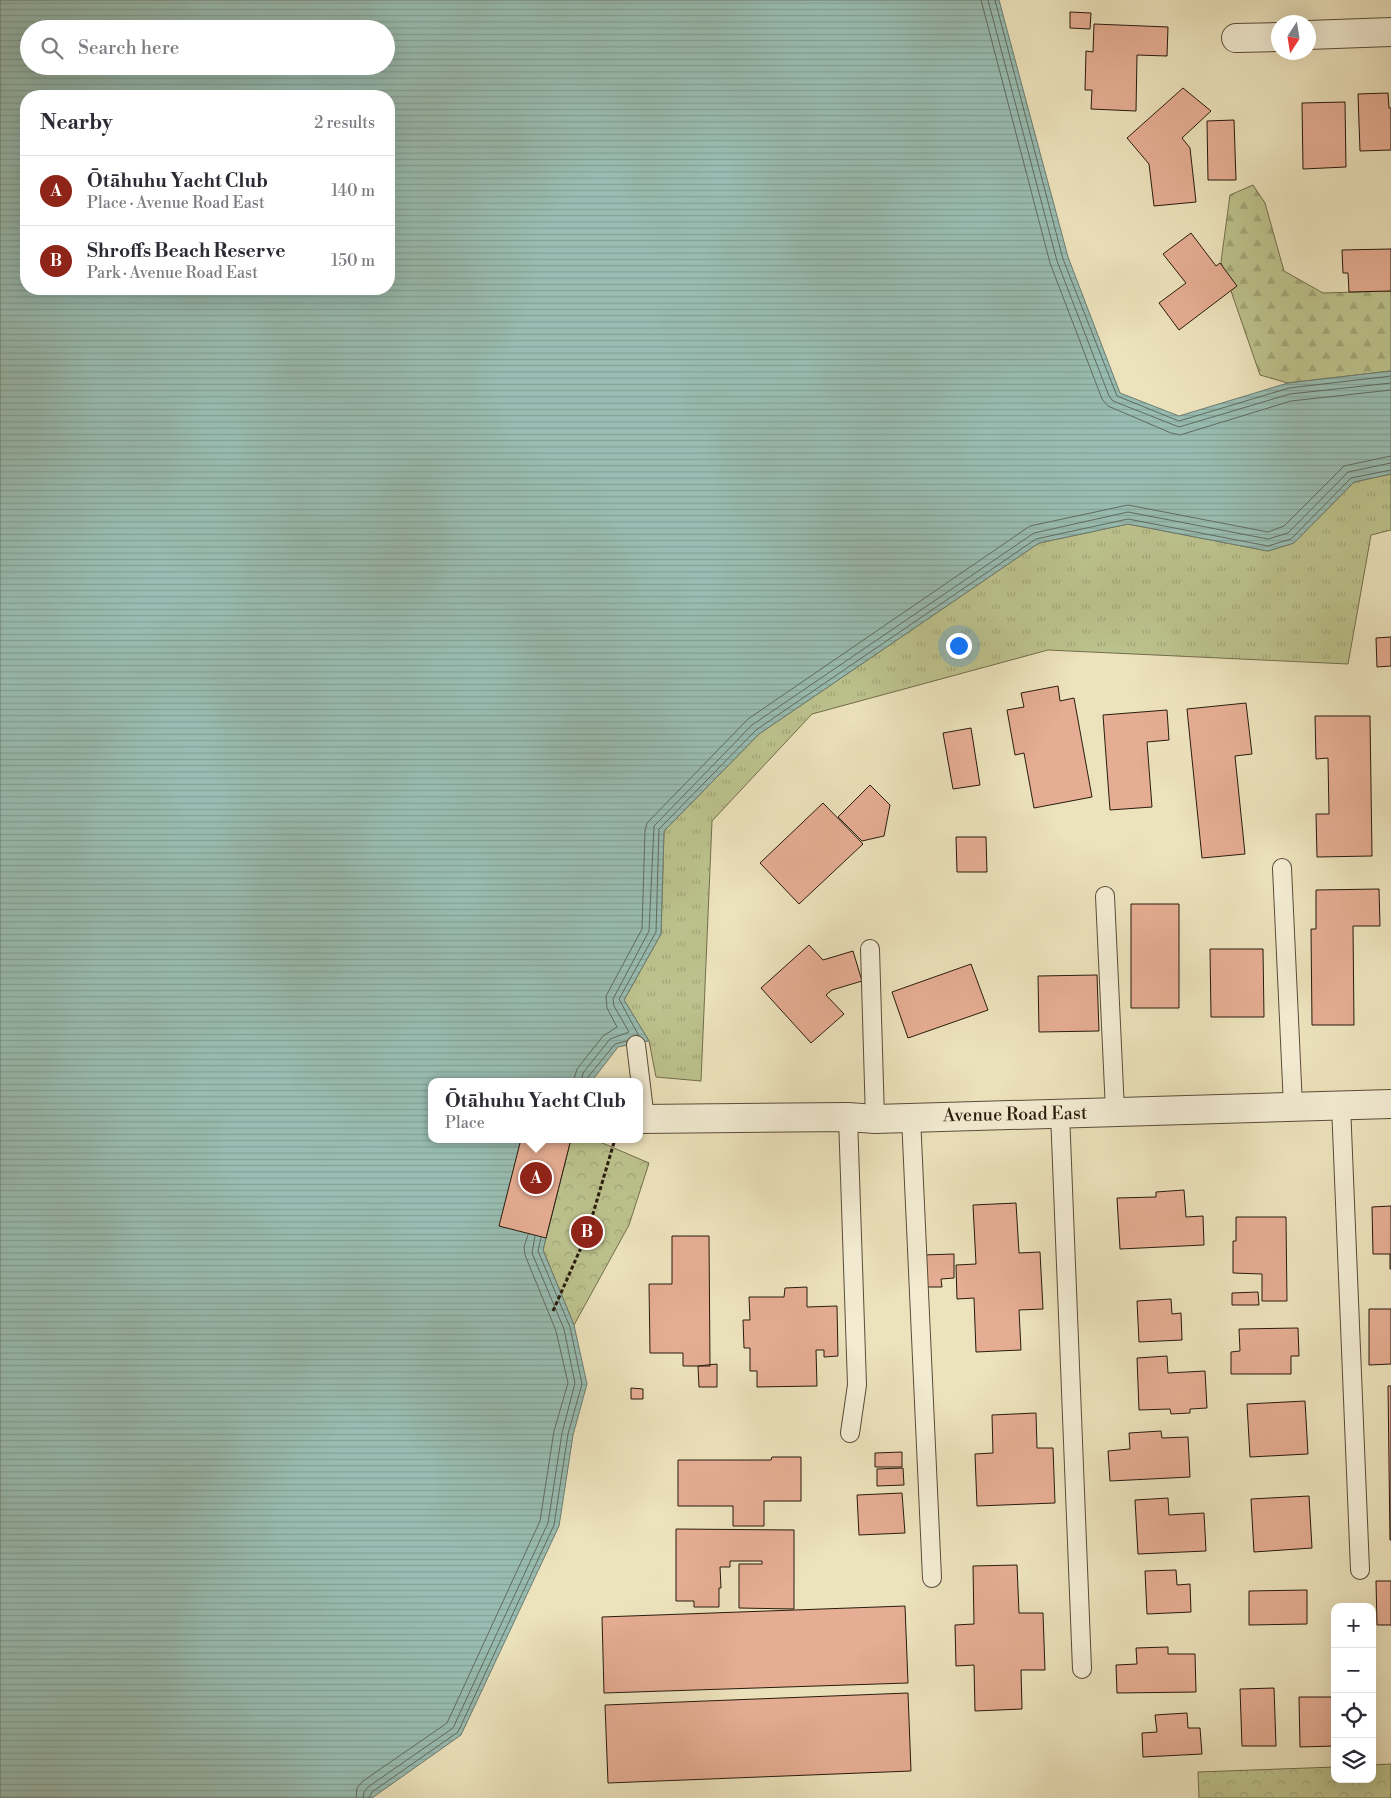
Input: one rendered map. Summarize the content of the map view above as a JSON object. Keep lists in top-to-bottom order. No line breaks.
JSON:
{"streets":{"street":["Avenue Road East"]},"north":"bottom","page":{"search":"Search here","heading":["Nearby","2 results"],"list":[{"mark":"A","name":"Ōtāhuhu Yacht Club","note":"Place · Avenue Road East","value":"140 m"},{"mark":"B","name":"Shroffs Beach Reserve","note":"Park · Avenue Road East","value":"150 m"}],"popup":["Ōtāhuhu Yacht Club","Place"],"pins":["A","B"],"map_buttons":["+","−"]}}
